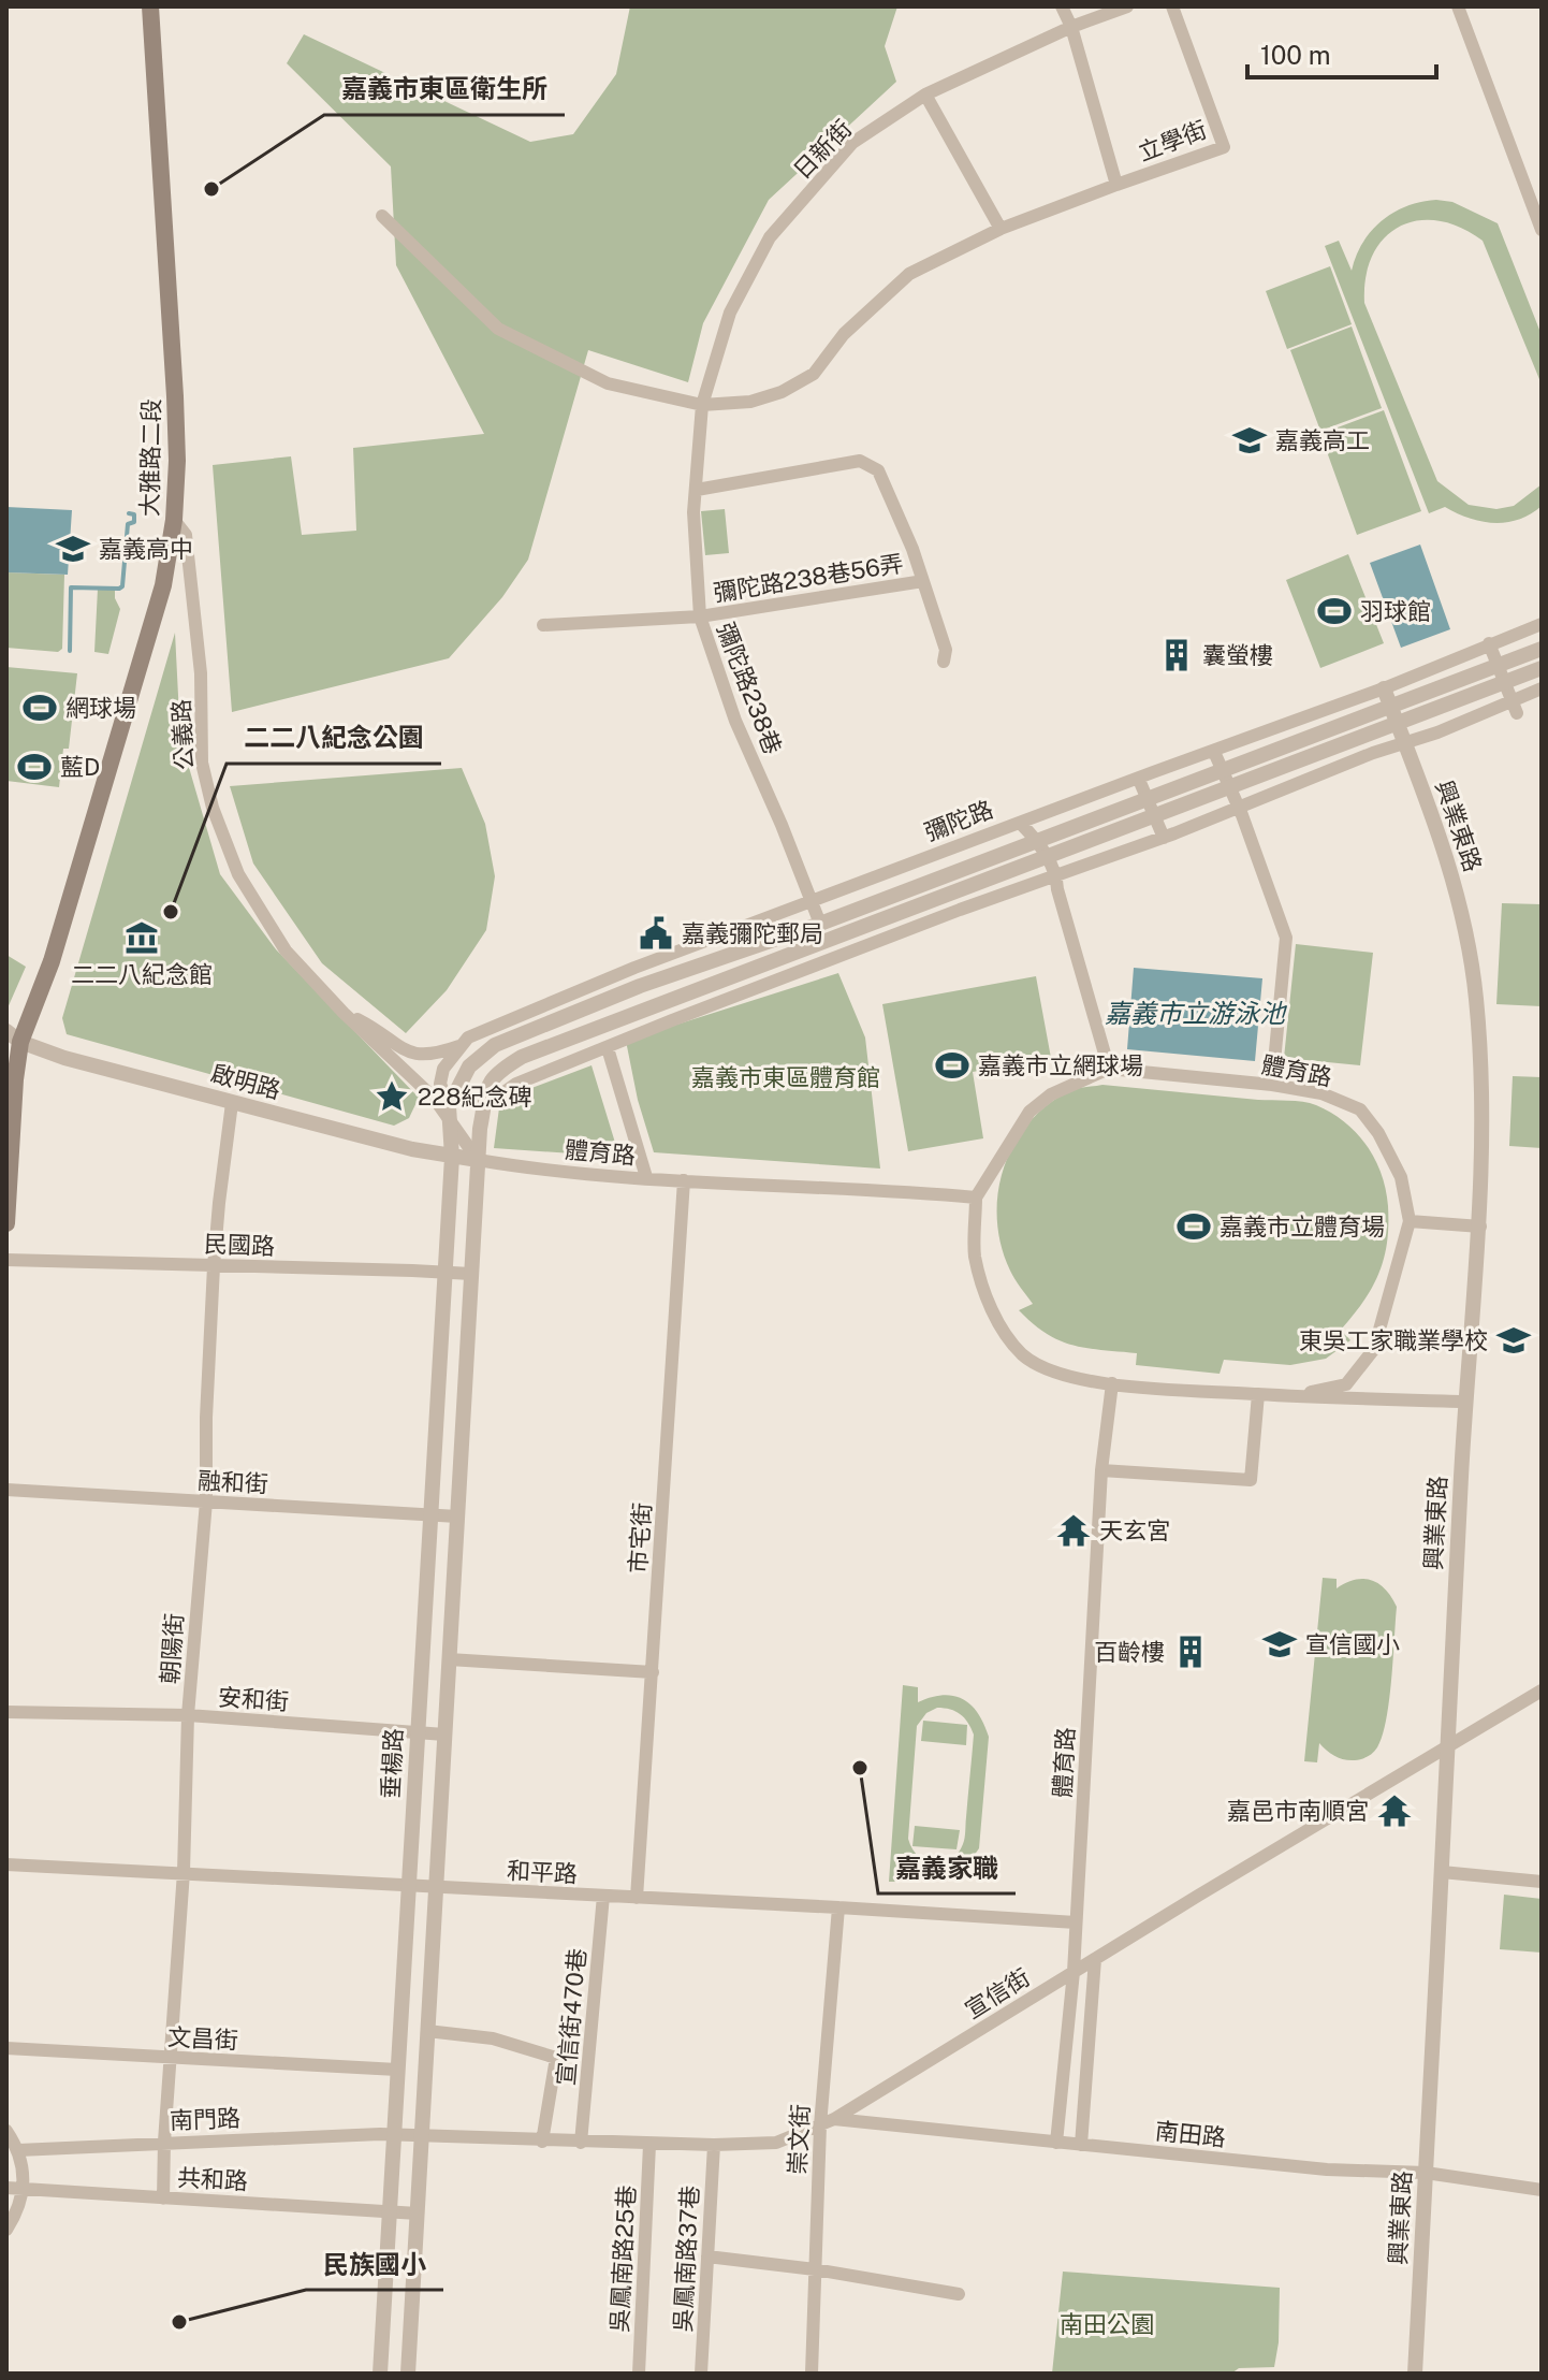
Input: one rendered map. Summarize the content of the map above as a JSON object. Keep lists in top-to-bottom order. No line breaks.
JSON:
{"streets":{"main road":["大雅路二段"],"street":["立學街","日新街","彌陀路238巷56弄","彌陀路238巷","公義路","彌陀路","興業東路","體育路","啟明路","民國路","融和街","市宅街","朝陽街","安和街","垂楊路","和平路","宣信街","宣信街470巷","文昌街","南門路","南田路","崇文街","共和路","吳鳳南路25巷","吳鳳南路37巷"]},"crossings":[["立學街","日新街"],["立學街","彌陀路238巷"],["日新街","彌陀路238巷"],["大雅路二段","公義路"],["大雅路二段","啟明路"],["彌陀路238巷56弄","彌陀路238巷"],["彌陀路238巷","彌陀路"],["公義路","彌陀路"],["公義路","體育路"],["公義路","啟明路"],["彌陀路","興業東路"],["彌陀路","啟明路"],["彌陀路","垂楊路"],["興業東路","體育路"],["興業東路","宣信街"],["興業東路","南田路"],["體育路","啟明路"],["體育路","市宅街"],["體育路","和平路"],["體育路","宣信街"],["體育路","南田路"],["啟明路","朝陽街"],["啟明路","垂楊路"],["民國路","朝陽街"],["民國路","垂楊路"],["融和街","朝陽街"],["融和街","垂楊路"],["市宅街","和平路"],["朝陽街","安和街"],["朝陽街","和平路"],["朝陽街","文昌街"],["朝陽街","南門路"],["朝陽街","共和路"],["安和街","垂楊路"],["垂楊路","和平路"],["垂楊路","文昌街"],["垂楊路","南門路"],["垂楊路","共和路"],["和平路","宣信街470巷"],["和平路","崇文街"],["宣信街","宣信街470巷"],["宣信街","南門路"],["宣信街","南田路"],["宣信街","崇文街"],["宣信街","吳鳳南路25巷"],["宣信街","吳鳳南路37巷"]],"water":["嘉義市立游泳池"],"parks":["嘉義市東區體育館","南田公園"],"places":{"other":["嘉義市東區衛生所","二二八紀念公園","嘉義家職","民族國小"],"school or university":["嘉義高工","嘉義高中","東吳工家職業學校","宣信國小"],"sports":["羽球館","網球場","藍D","嘉義市立網球場","嘉義市立體育場"],"building":["囊螢樓","百齡樓"],"public building":["嘉義彌陀郵局"],"museum":["二二八紀念館"],"place":["228紀念碑"],"temple":["天玄宮","嘉邑市南順宮"]},"scale_bar":"100 m"}
